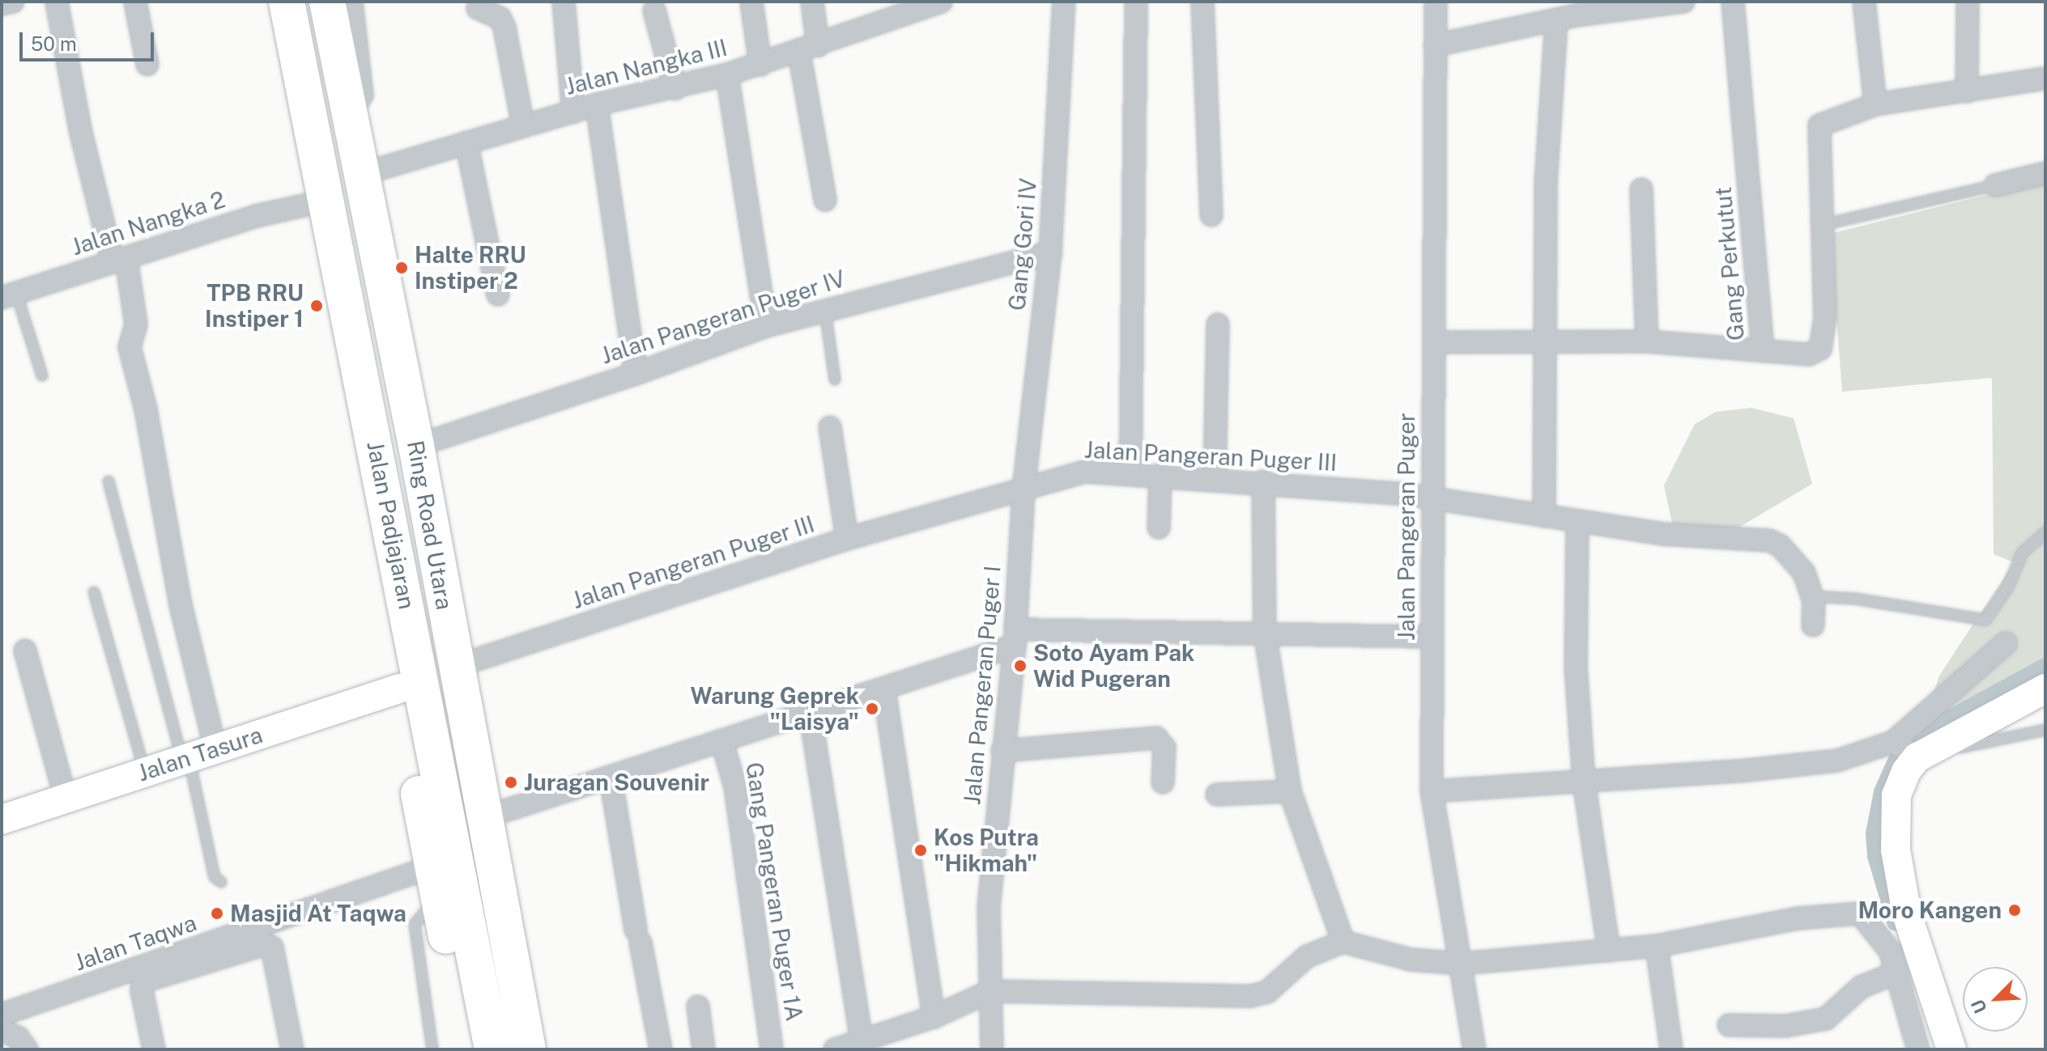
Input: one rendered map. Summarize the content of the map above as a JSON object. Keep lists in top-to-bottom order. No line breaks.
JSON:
{"streets":{"highway":["Jalan Padjajaran","Ring Road Utara"],"street":["Jalan Nangka III","Jalan Nangka 2","Gang Gori IV","Gang Perkutut","Jalan Pangeran Puger IV","Jalan Pangeran Puger III","Jalan Pangeran Puger","Jalan Pangeran Puger I","Jalan Tasura","Gang Pangeran Puger 1A","Jalan Taqwa"]},"crossings":[["Jalan Nangka III","Ring Road Utara"],["Gang Gori IV","Jalan Pangeran Puger IV"],["Gang Gori IV","Jalan Pangeran Puger III"],["Gang Gori IV","Jalan Pangeran Puger I"],["Gang Perkutut","Jalan Pangeran Puger"],["Jalan Pangeran Puger IV","Ring Road Utara"],["Jalan Pangeran Puger III","Ring Road Utara"],["Jalan Pangeran Puger III","Jalan Pangeran Puger"],["Jalan Pangeran Puger III","Jalan Pangeran Puger I"],["Jalan Padjajaran","Ring Road Utara"]],"places":["Halte RRU Instiper 2","TPB RRU Instiper 1","Soto Ayam Pak Wid Pugeran","Warung Geprek \"Laisya\"","Juragan Souvenir","Kos Putra \"Hikmah\"","Moro Kangen","Masjid At Taqwa"],"scale_bar":"50 m","north":"bottom left"}
